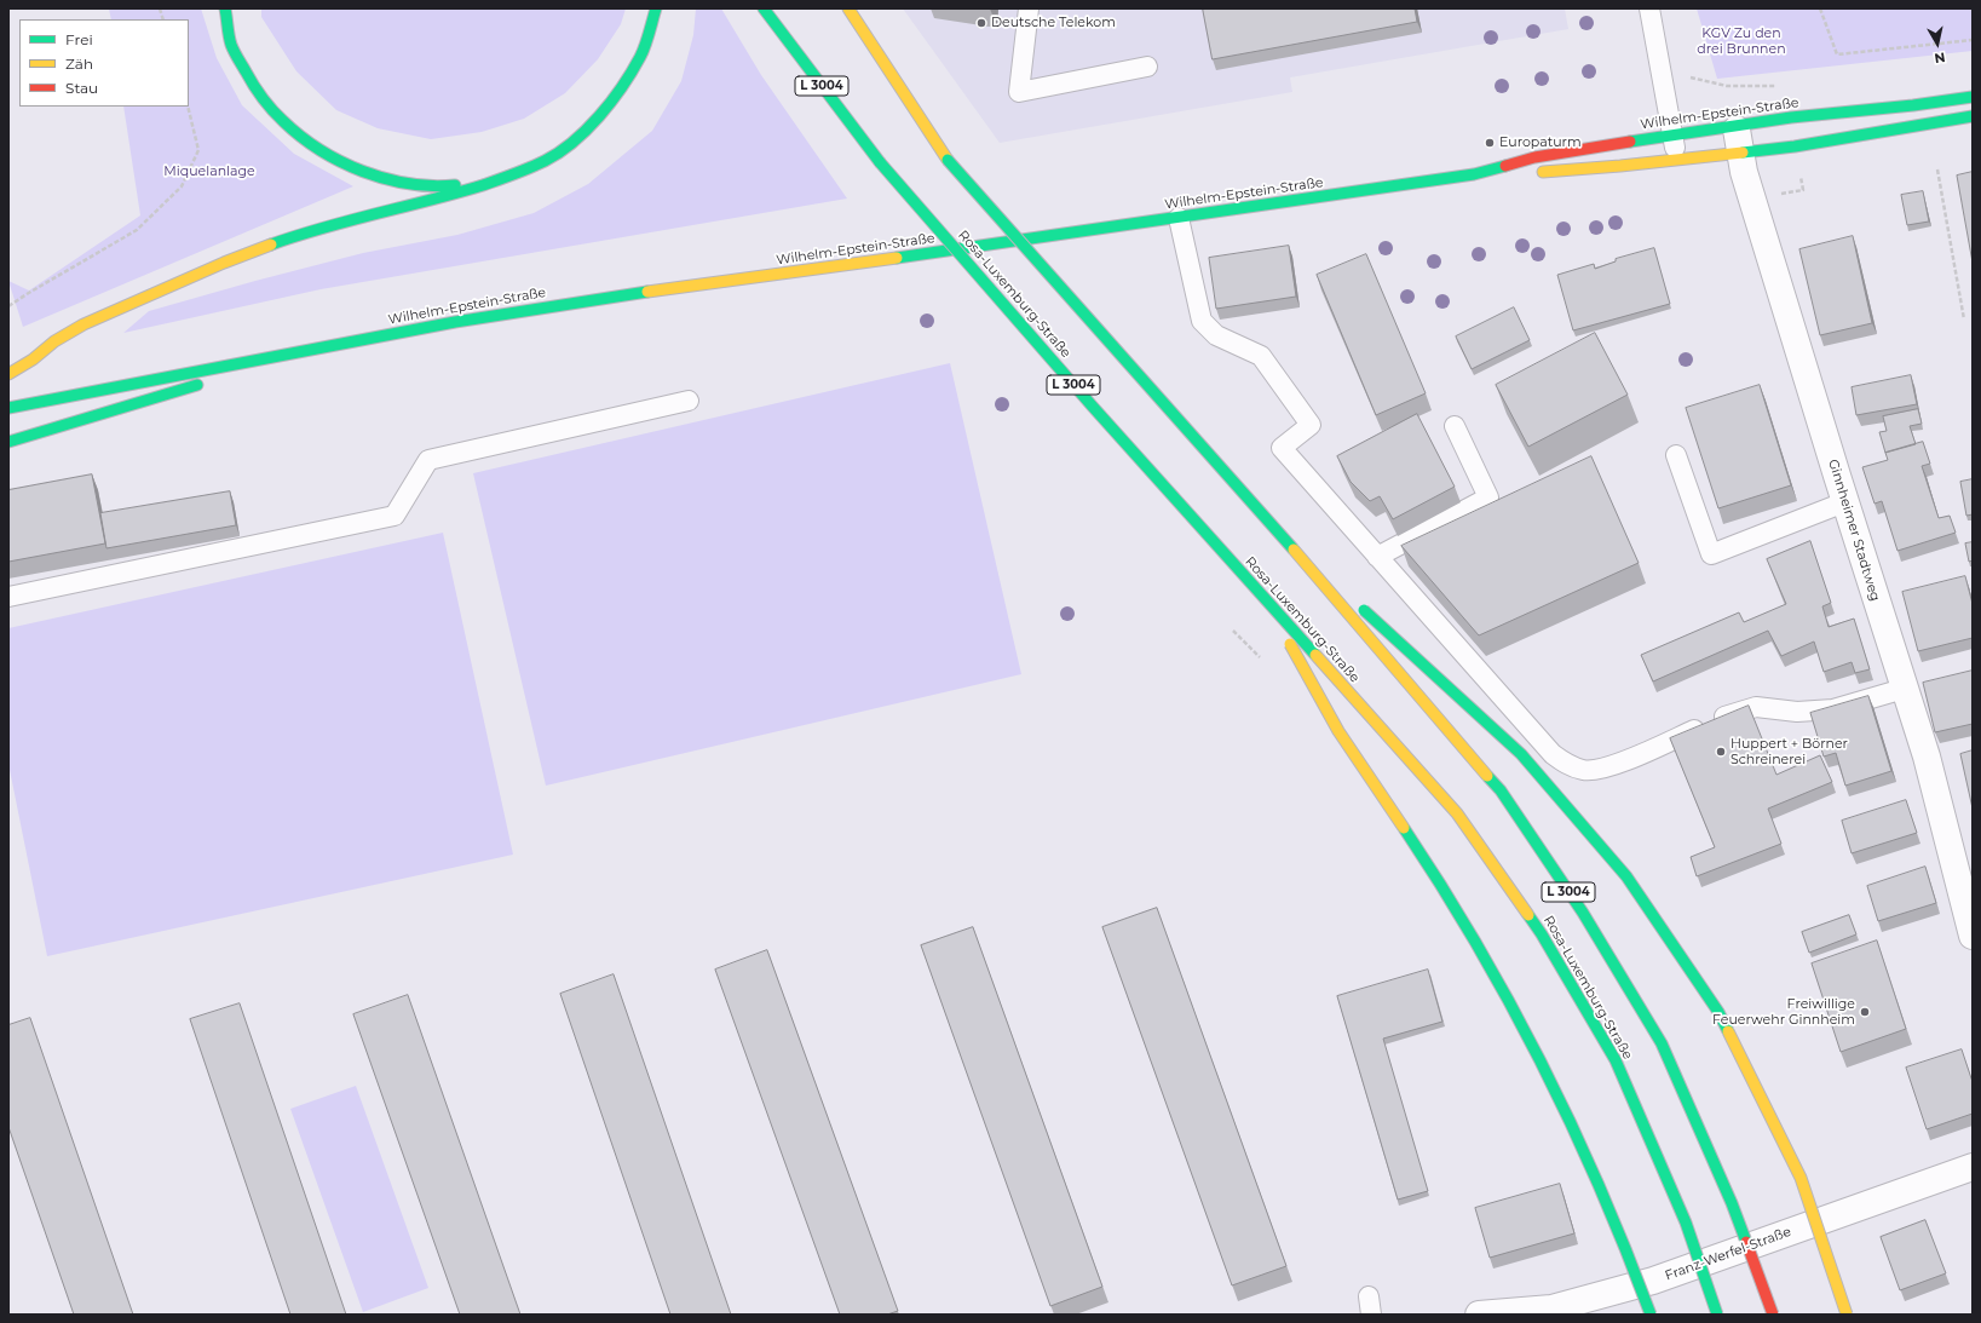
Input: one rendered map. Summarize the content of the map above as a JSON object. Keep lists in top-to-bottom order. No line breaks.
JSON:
{"streets":{"main road":["L 3004","Wilhelm-Epstein-Straße","Rosa-Luxemburg-Straße"],"street":["Ginnheimer Stadtweg","Franz-Werfel-Straße"]},"crossings":[["Wilhelm-Epstein-Straße","Ginnheimer Stadtweg"]],"parks":["KGV Zu den drei Brunnen","Miquelanlage"],"places":["Deutsche Telekom","Europaturm","Huppert + Börner Schreinerei","Freiwillige Feuerwehr Ginnheim"],"legend":["Frei","Zäh","Stau"],"north":"bottom"}
